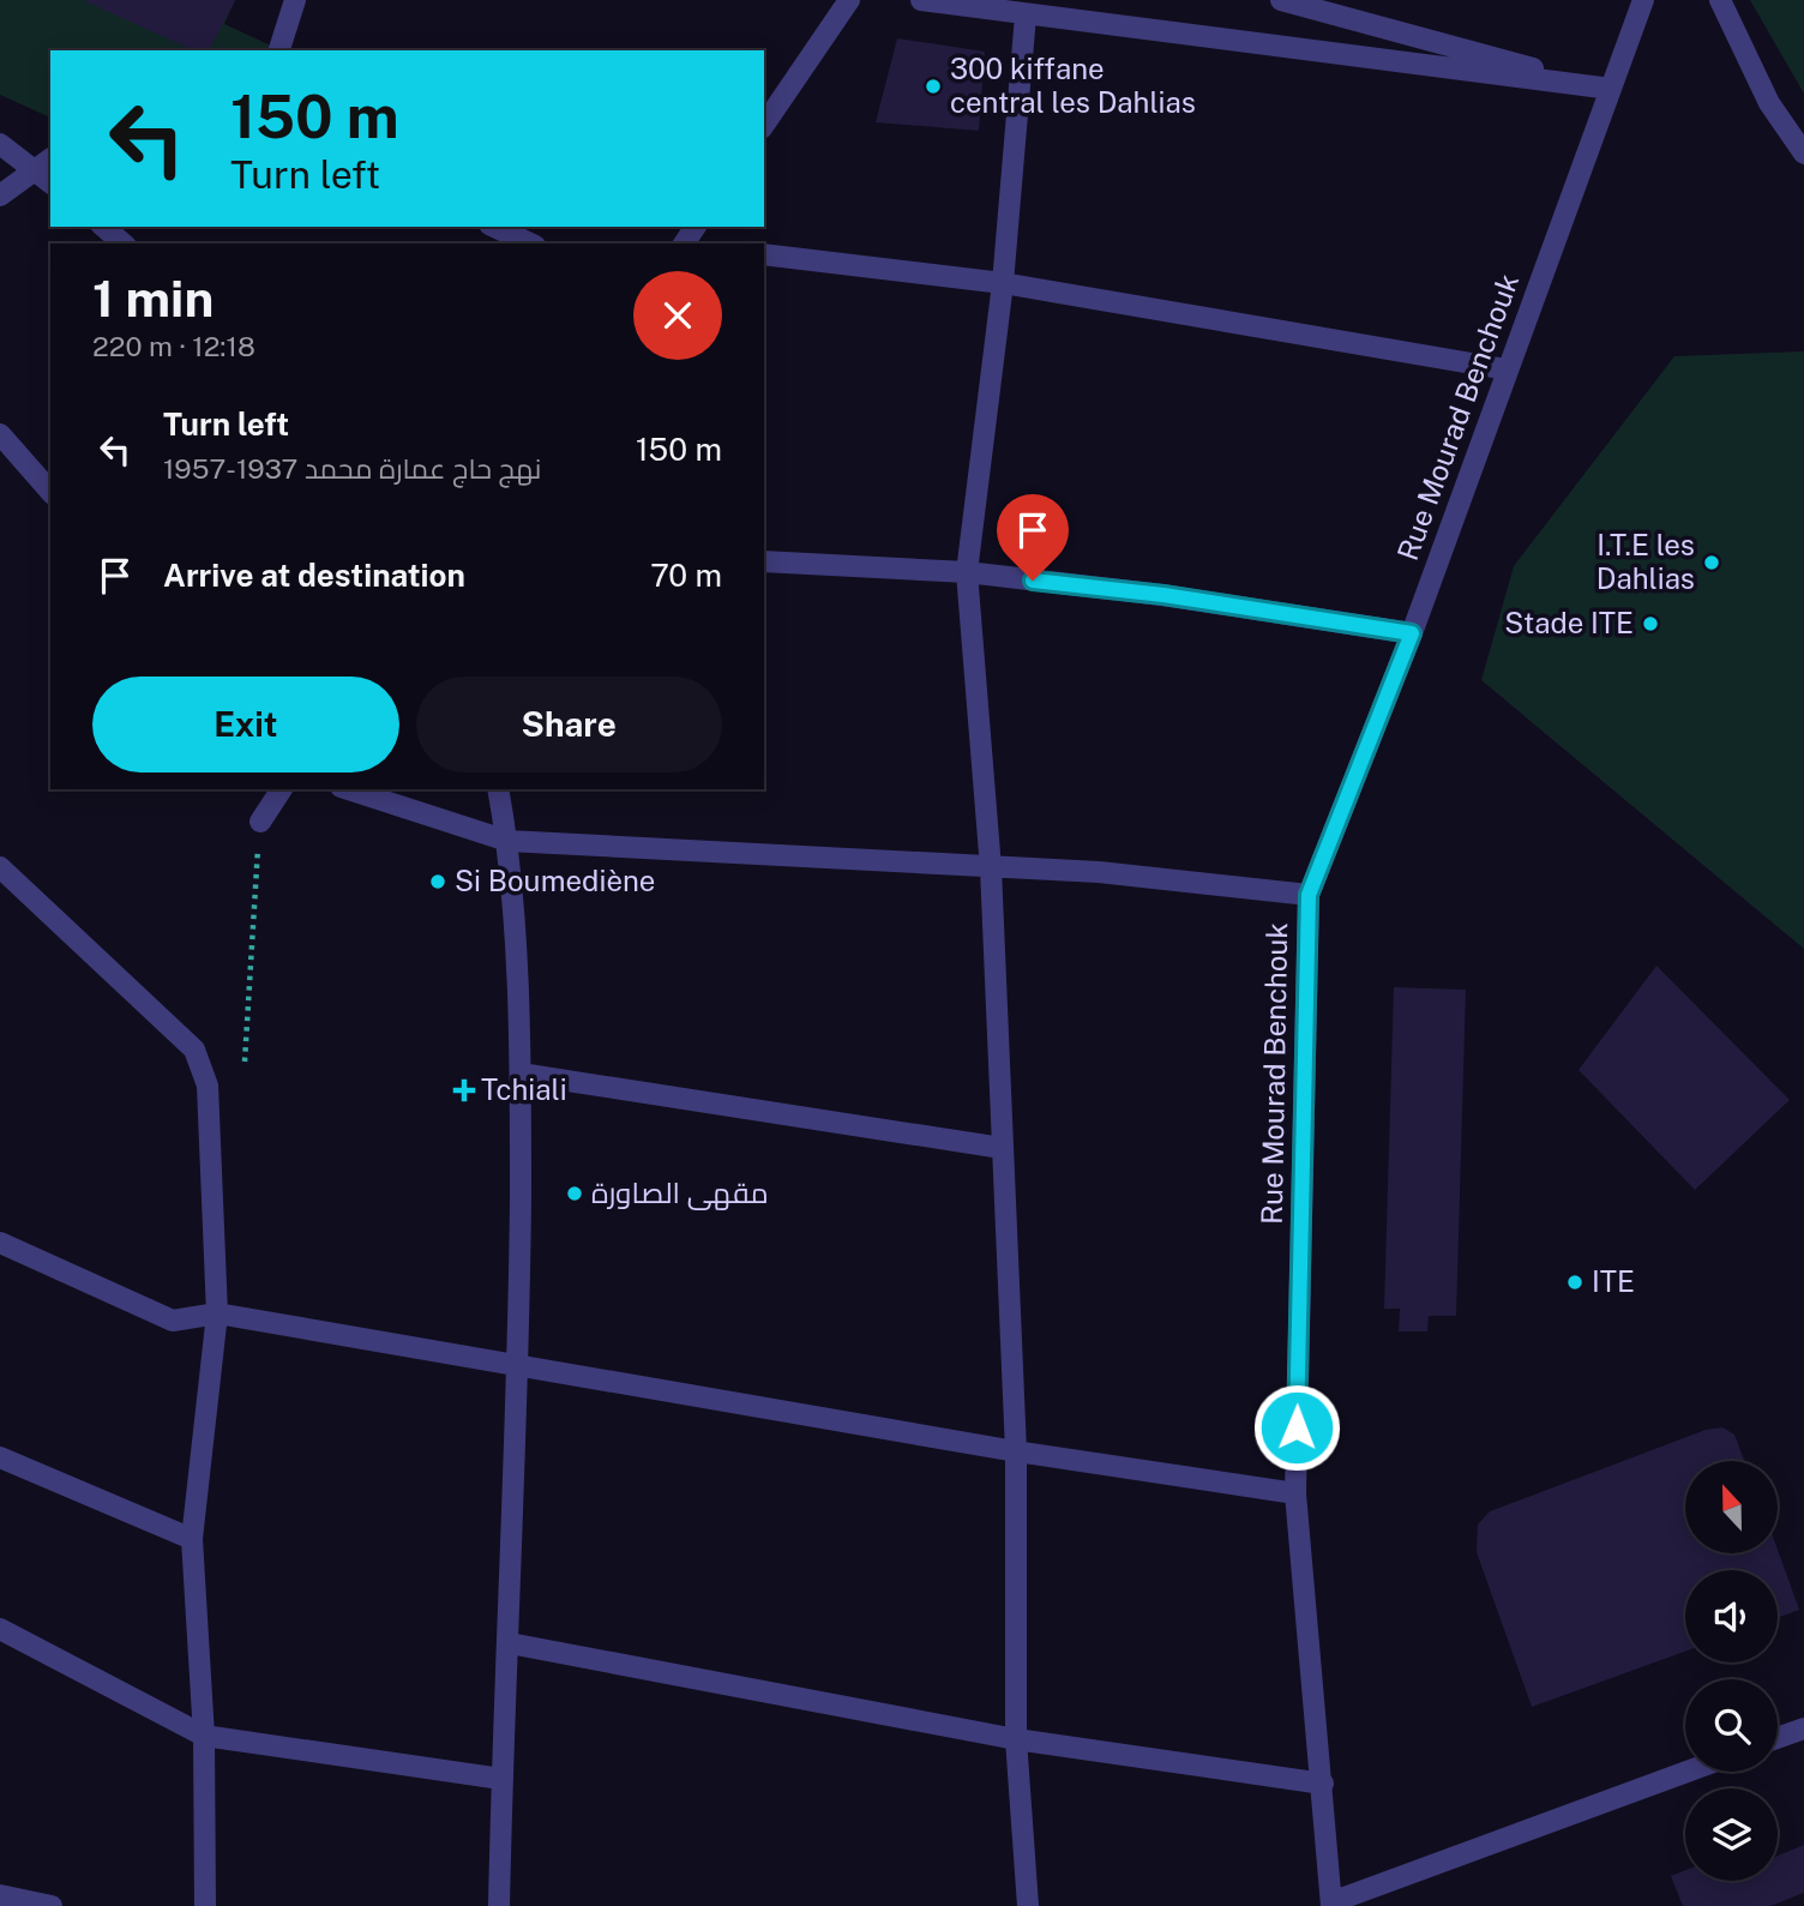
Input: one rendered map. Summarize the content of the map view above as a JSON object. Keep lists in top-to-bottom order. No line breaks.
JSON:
{"streets":{"street":["Rue Mourad Benchouk"]},"places":{"other":["300 kiffane central les Dahlias","I.T.E les Dahlias","Stade ITE","Si Boumediène","مقهى الصاورة","ITE"],"health":["Tchiali"]},"north":"top","page":{"turn":["150 m","Turn left"],"heading":["1 min","220 m · 12:18"],"list":[{"name":"Turn left","note":"نهج حاج عمارة محمد 1937-1957","value":"150 m"},{"name":"Arrive at destination","value":"70 m"}],"buttons":["Exit","Share"]}}
